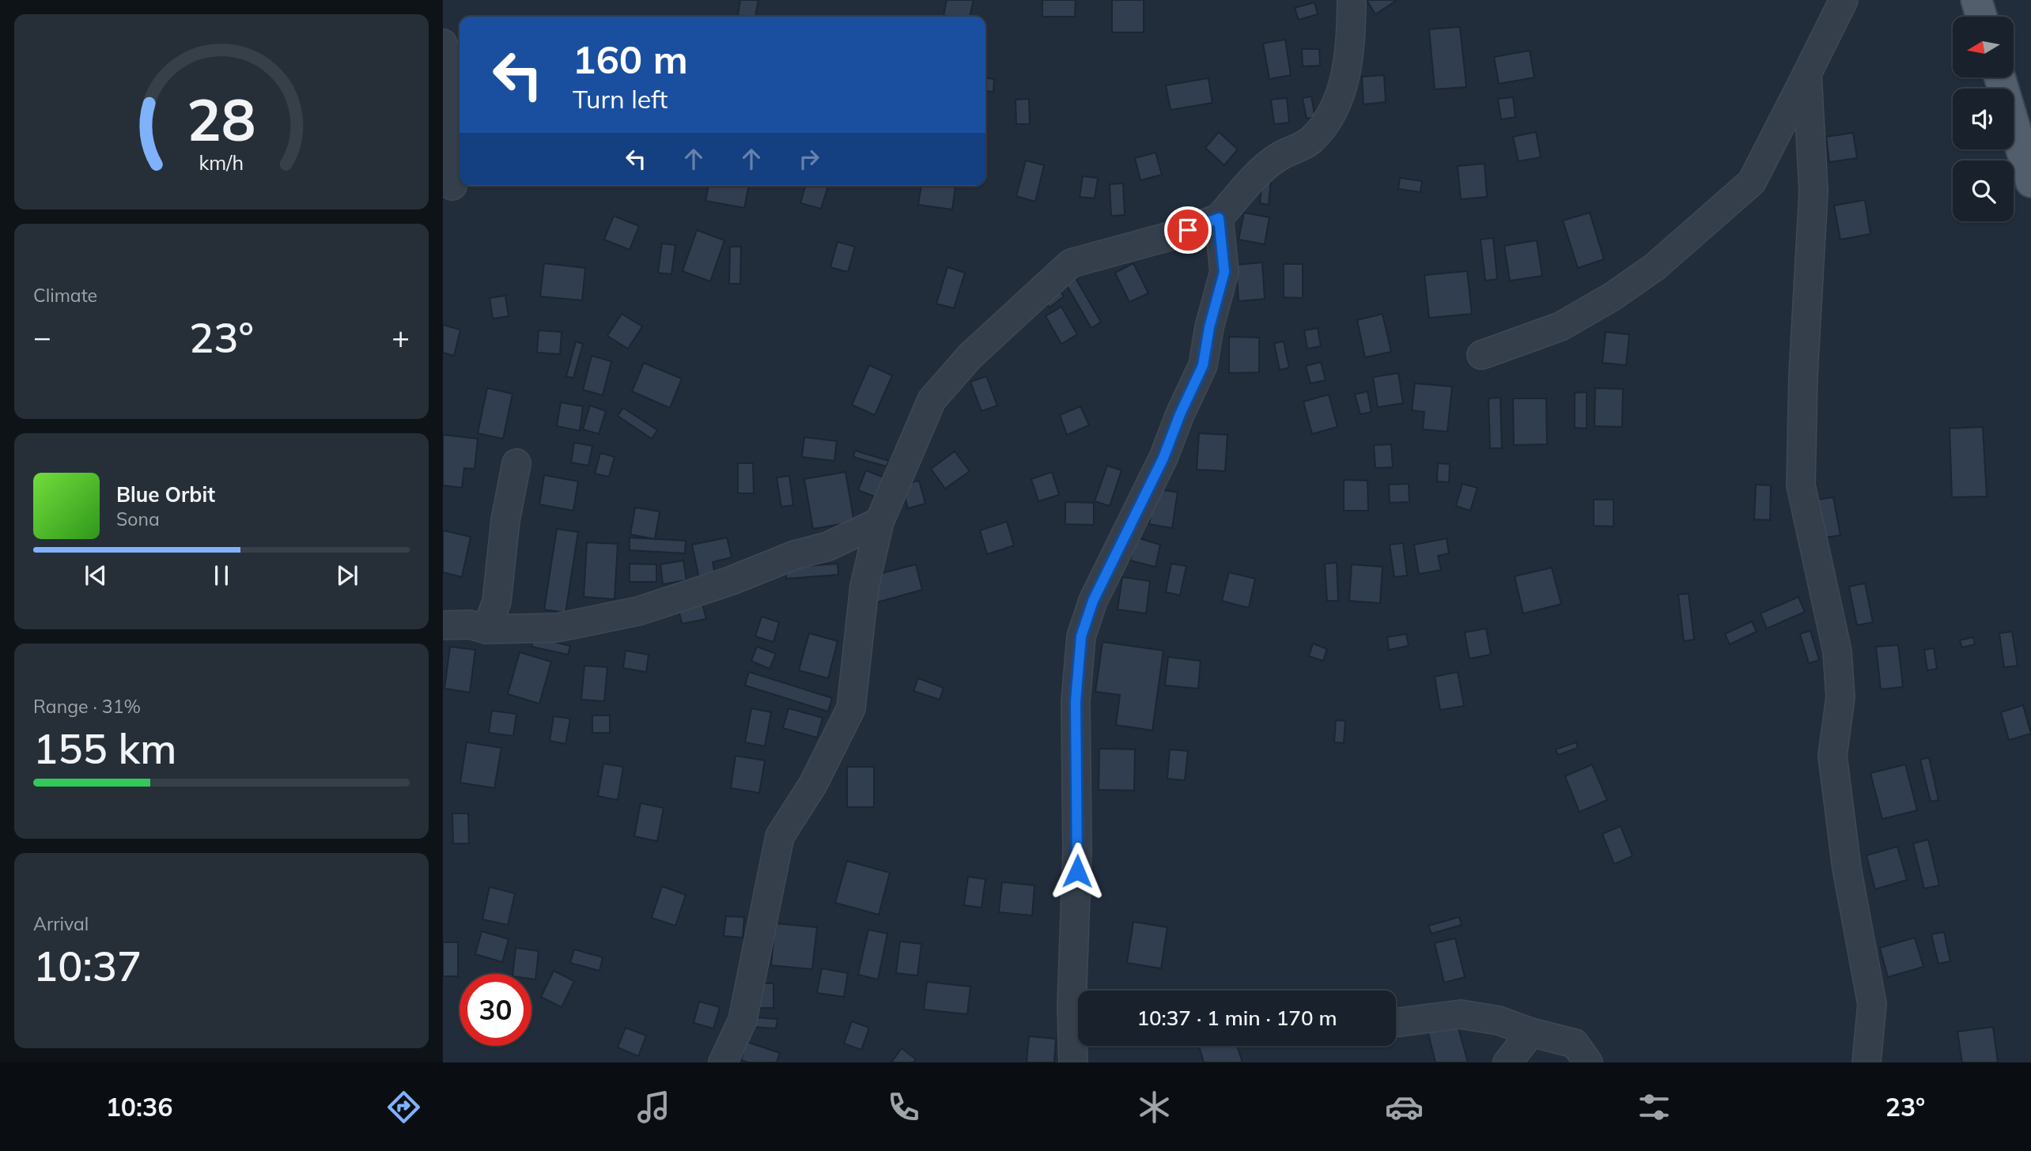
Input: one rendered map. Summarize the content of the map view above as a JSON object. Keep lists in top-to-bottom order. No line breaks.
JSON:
{"north":"left","page":{"turn":["160 m","Turn left"],"tile":["Climate",["Range · 31%","155 km"],["Arrival","10:37"]],"heat":["−","23°","+"],"song":["Blue Orbit","Sona"],"limit":"30","trip":"10:37 · 1 min · 170 m","tabs":["10:36","23°"],"gauge":["28","km/h"]}}
